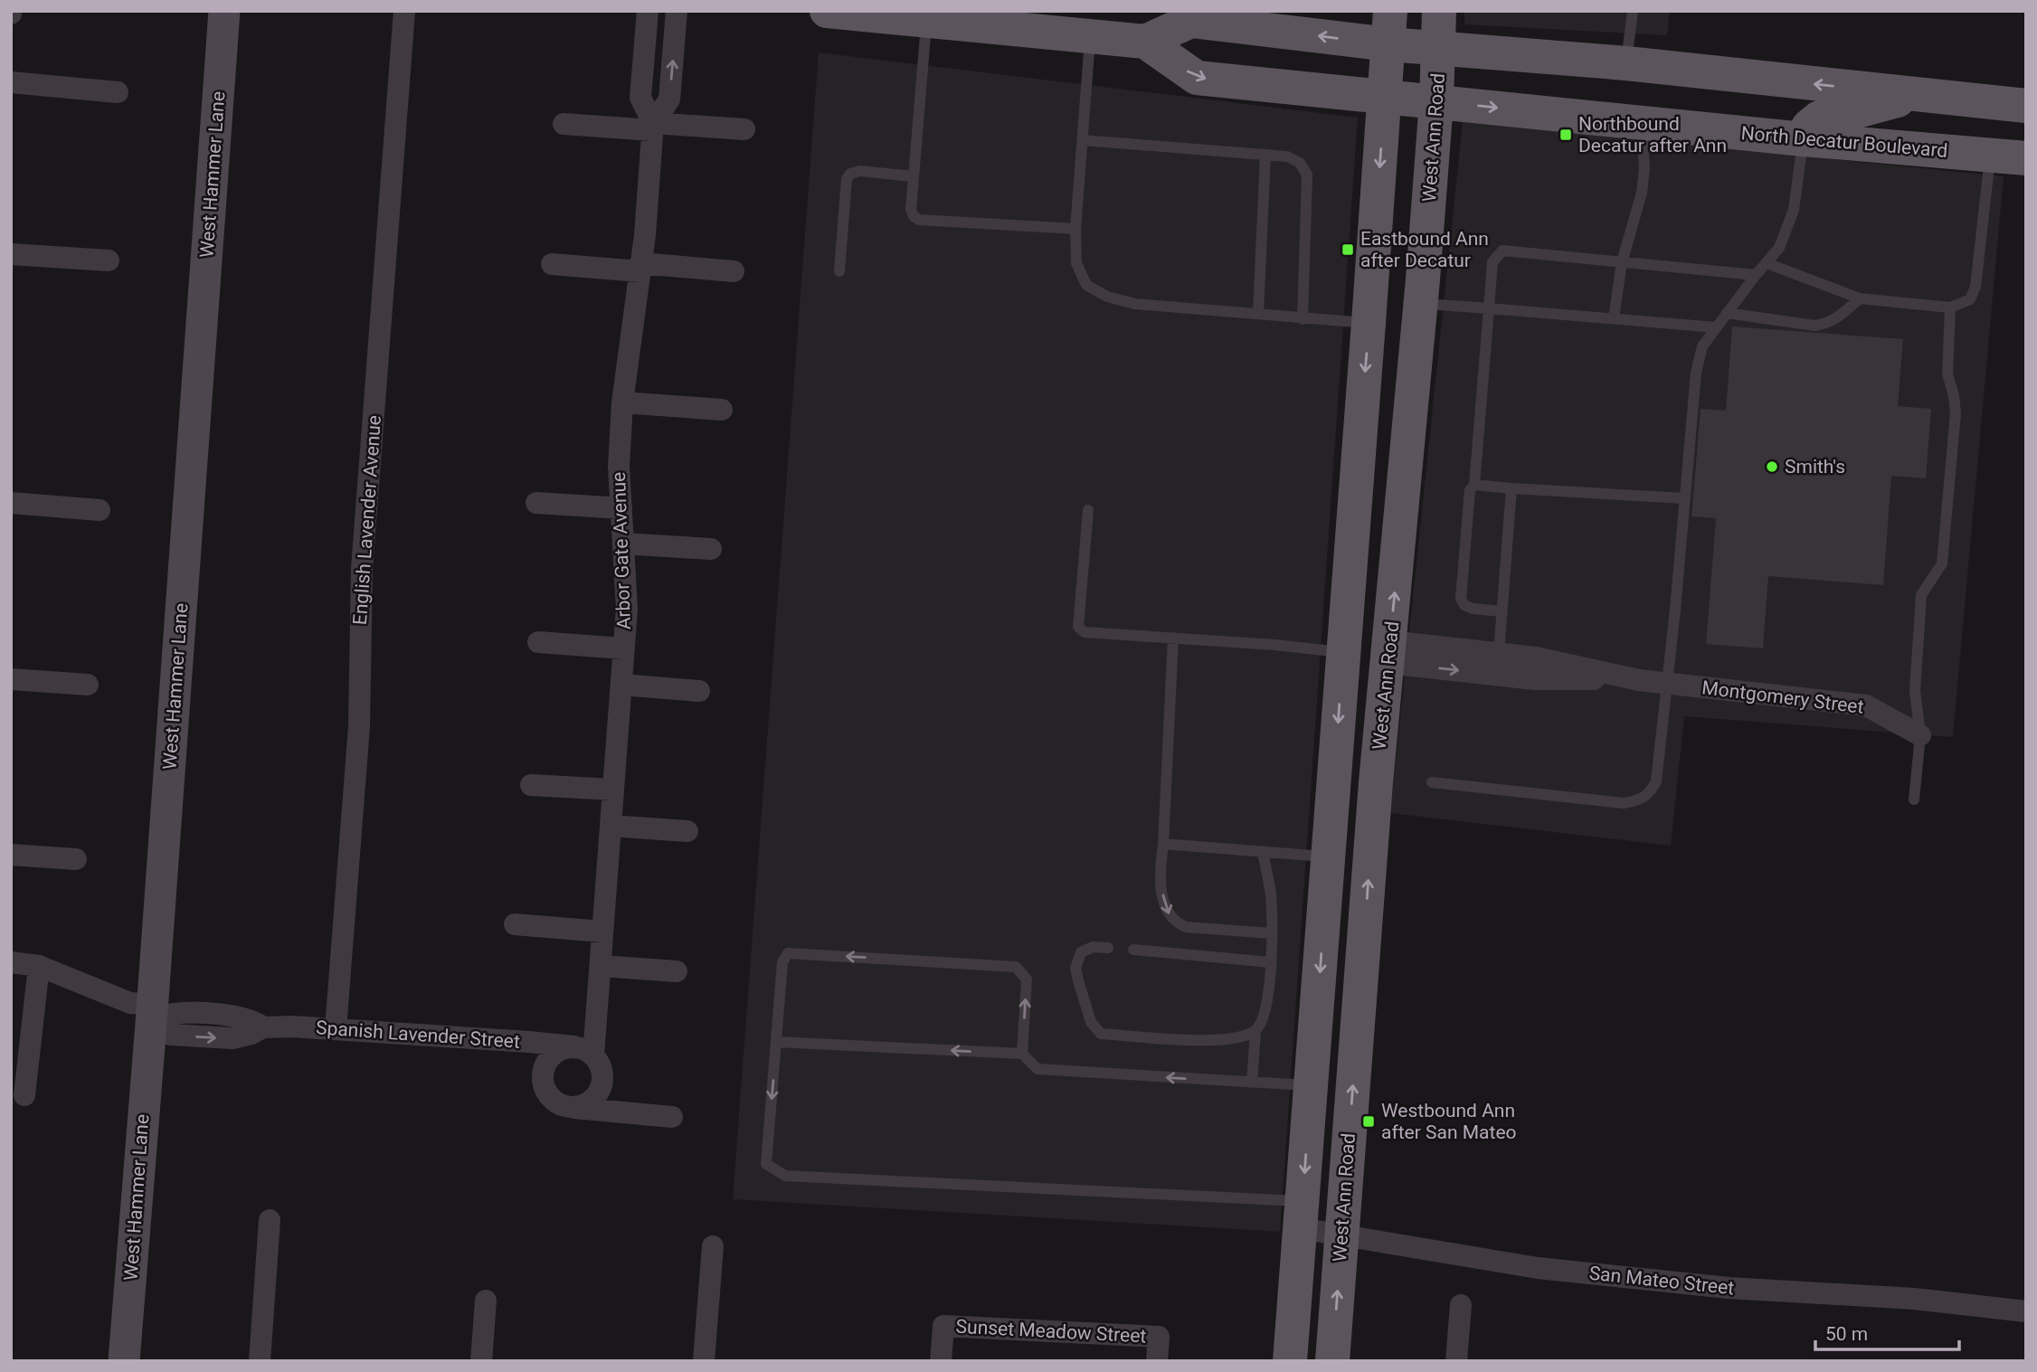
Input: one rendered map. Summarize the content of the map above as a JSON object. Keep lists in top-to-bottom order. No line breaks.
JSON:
{"streets":{"main road":["West Ann Road","North Decatur Boulevard"],"street":["West Hammer Lane","English Lavender Avenue","Arbor Gate Avenue","Montgomery Street","Spanish Lavender Street","San Mateo Street","Sunset Meadow Street"]},"crossings":[["West Ann Road","North Decatur Boulevard"],["West Ann Road","Montgomery Street"],["West Ann Road","San Mateo Street"],["West Hammer Lane","Spanish Lavender Street"],["English Lavender Avenue","Spanish Lavender Street"],["Arbor Gate Avenue","Spanish Lavender Street"]],"places":{"transit":["Northbound Decatur after Ann","Eastbound Ann after Decatur","Westbound Ann after San Mateo"],"other":["Smith's"]},"scale_bar":"50 m"}
